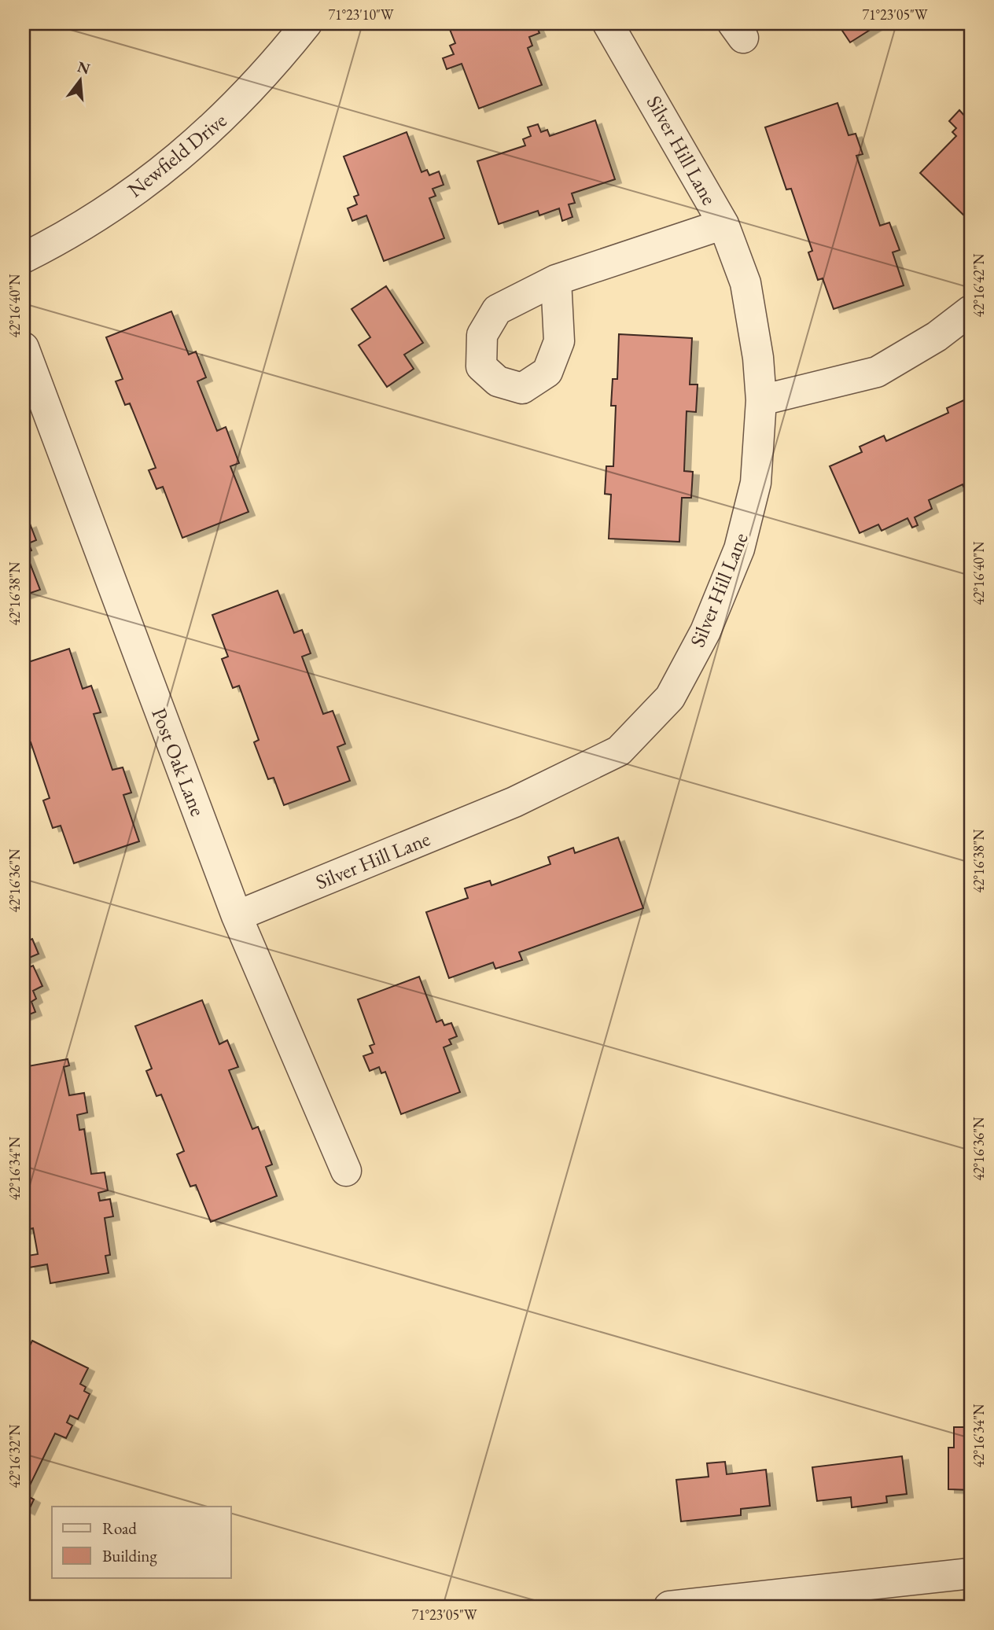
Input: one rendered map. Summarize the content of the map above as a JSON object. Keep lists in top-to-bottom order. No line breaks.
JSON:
{"streets":{"street":["Silver Hill Lane","Newfield Drive","Post Oak Lane"]},"crossings":[["Silver Hill Lane","Post Oak Lane"]],"legend":["Road","Building"],"north":"top","coordinates":["71°23'10\"W","71°23'05\"W","42°16'42\"N","42°16'40\"N","42°16'38\"N","42°16'36\"N","42°16'34\"N","42°16'32\"N"]}
